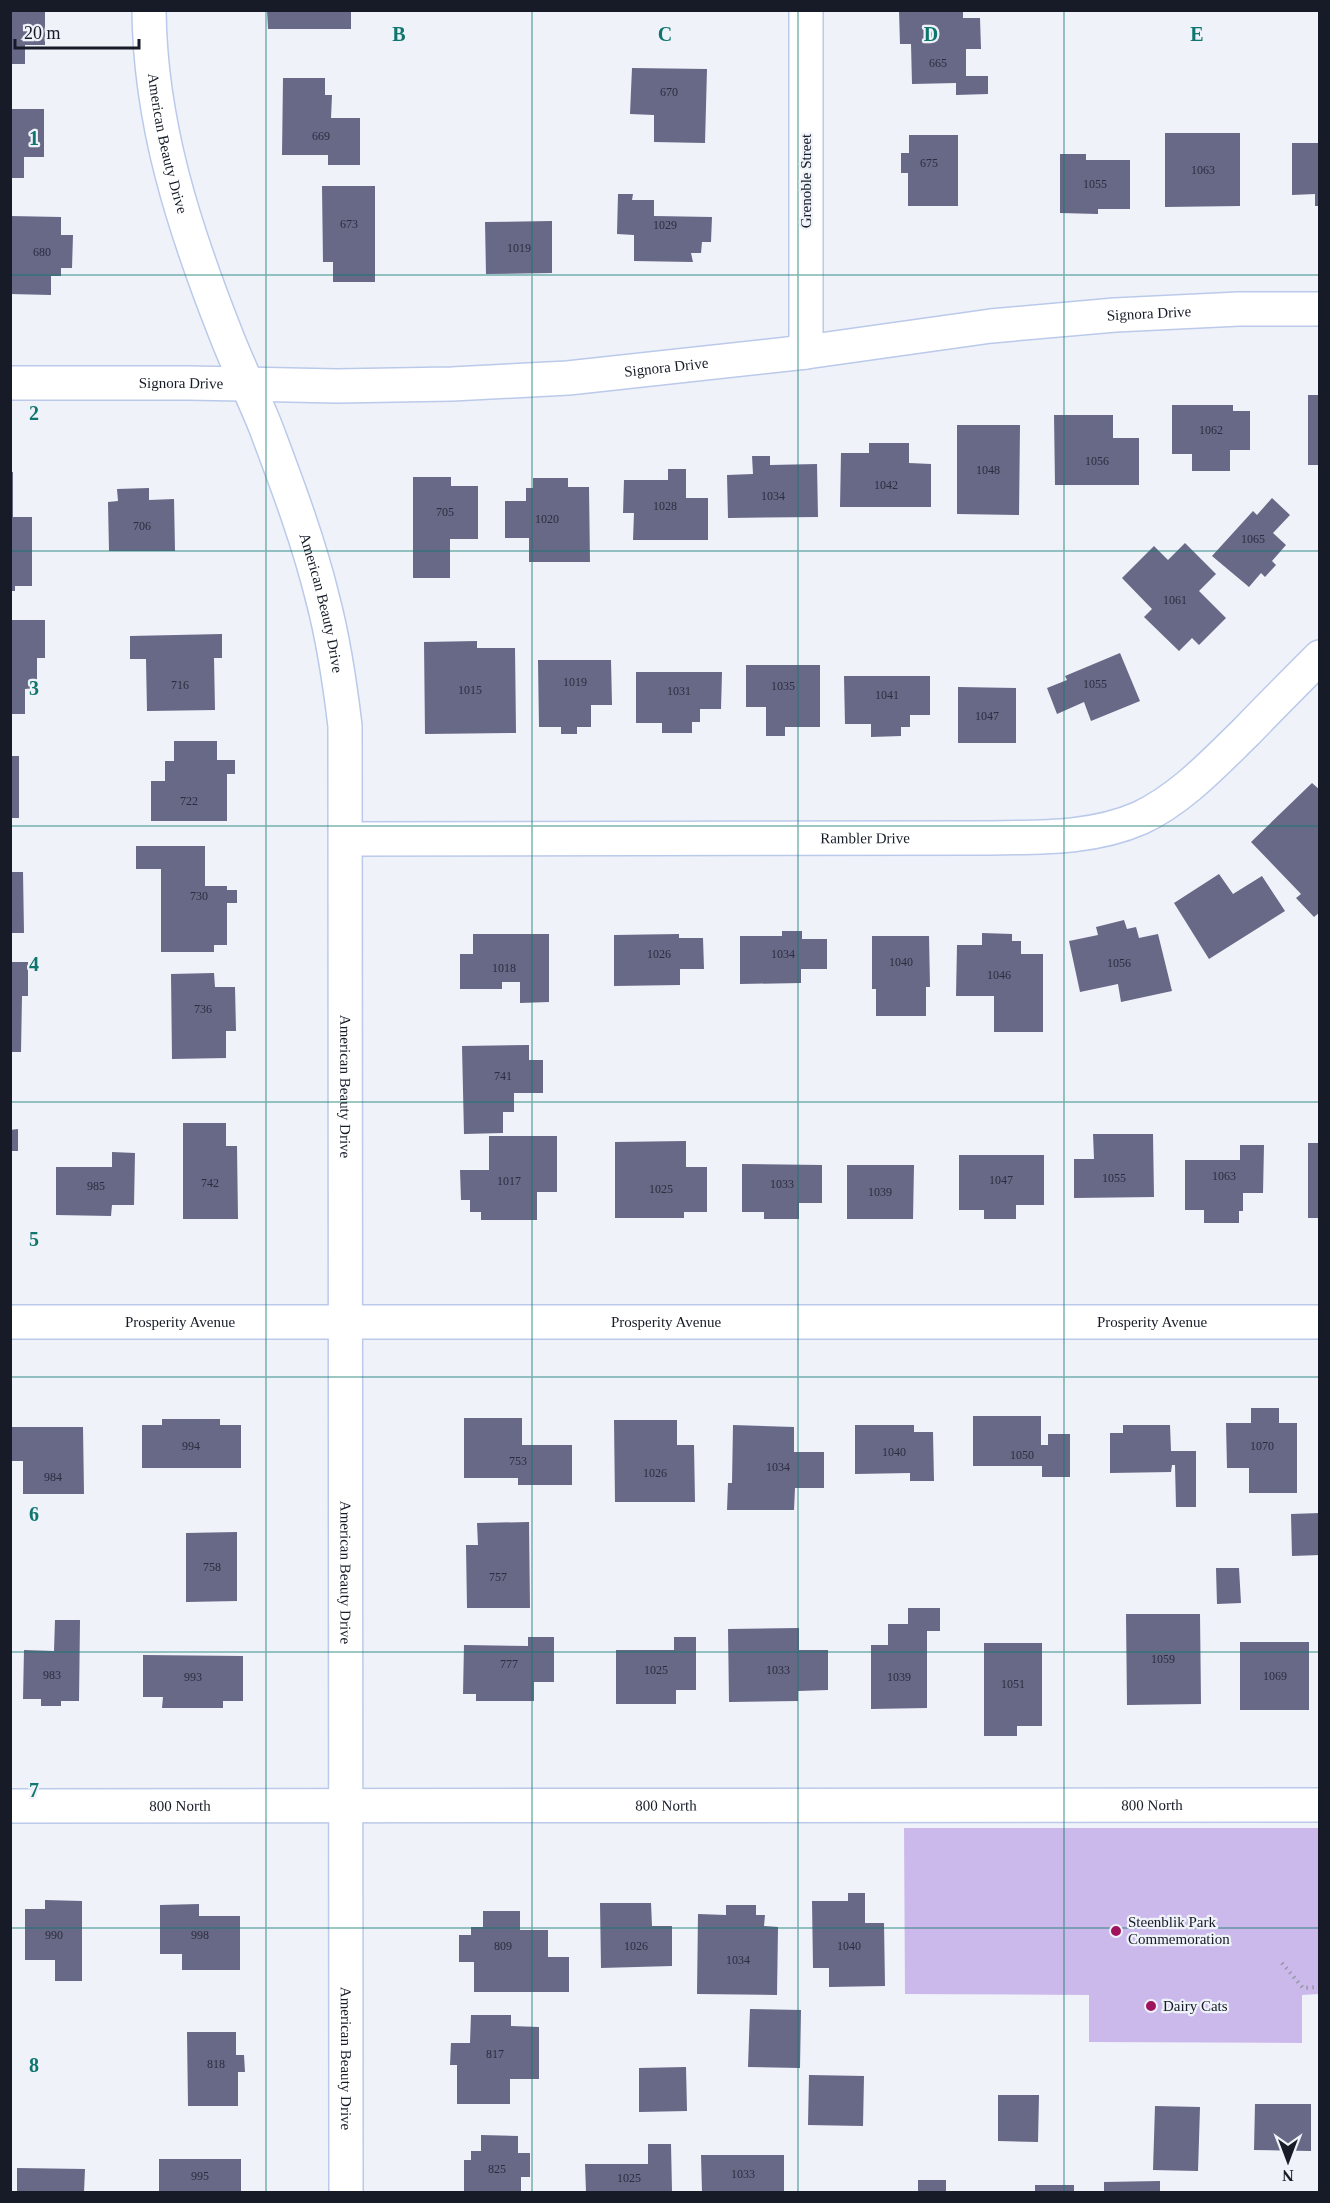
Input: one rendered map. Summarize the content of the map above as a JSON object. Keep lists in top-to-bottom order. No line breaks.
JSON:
{"streets":{"street":["American Beauty Drive","Grenoble Street","Signora Drive","Rambler Drive","Prosperity Avenue","800 North"]},"crossings":[["American Beauty Drive","Signora Drive"],["American Beauty Drive","Rambler Drive"],["American Beauty Drive","Prosperity Avenue"],["American Beauty Drive","800 North"],["Grenoble Street","Signora Drive"]],"places":["Steenblik Park Commemoration","Dairy Cats"],"house_numbers":["665","670","669","675","1063","1055","673","1029","1019","680","1062","1056","1048","1042","1034","1028","705","1020","706","1065","1061","1019","1055","716","1035","1015","1031","1041","1047","722","730","1026","1034","1040","1056","1018","1046","736","741","1063","1055","1047","1017","742","1033","985","1025","1039","994","1070","1040","1050","753","1034","1026","984","758","757","1059","777","1025","1033","983","1069","993","1039","1051","990","998","809","1026","1040","1034","817","818","825","1033","995","1025"],"scale_bar":"20 m","north":"bottom","grid":{"columns":["B","C","D","E"],"rows":["1","2","3","4","5","6","7","8"]}}
